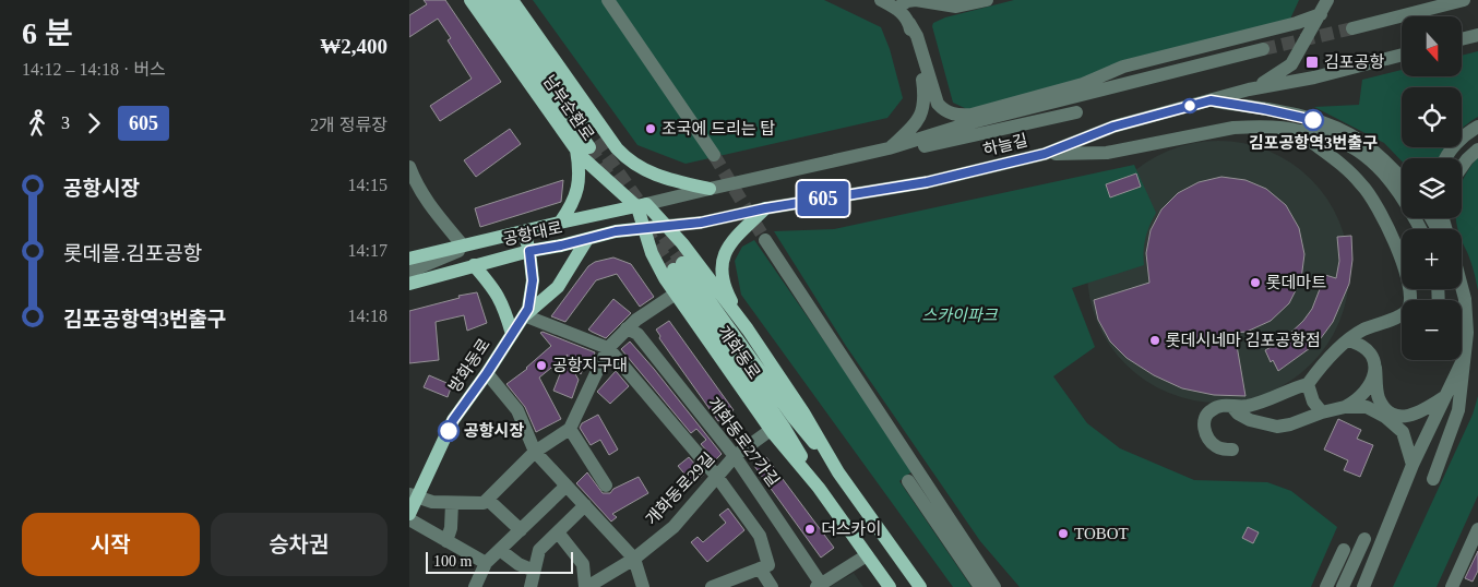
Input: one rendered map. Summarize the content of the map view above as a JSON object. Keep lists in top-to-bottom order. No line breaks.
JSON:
{"streets":{"main road":["남부순환로","공항대로","개화동로","방화동로"],"street":["하늘길","개화동로27가길","개화동로29길"]},"crossings":[["남부순환로","하늘길"],["남부순환로","공항대로"],["남부순환로","개화동로"],["하늘길","공항대로"],["하늘길","개화동로"],["공항대로","개화동로"],["공항대로","방화동로"],["개화동로","개화동로29길"],["개화동로27가길","개화동로29길"]],"parks":["스카이파크"],"places":{"transit":["김포공항"],"other":["김포공항역3번출구","조국에 드리는 탑","롯데마트","롯데시네마 김포공항점","공항지구대","공항시장","더스카이","TOBOT"]},"lines":["bus line 605"],"scale_bar":"100 m","north":"bottom","page":{"heading":["6 분","14:12 – 14:18 · 버스","₩2,400"],"on_map":"605","map_buttons":["+","−"],"legs":["3","605","2개 정류장"],"list":[{"name":"공항시장","value":"14:15"},{"name":"롯데몰.김포공항","value":"14:17"},{"name":"김포공항역3번출구","value":"14:18"}],"buttons":["시작","승차권"],"scale":"100 m"}}
